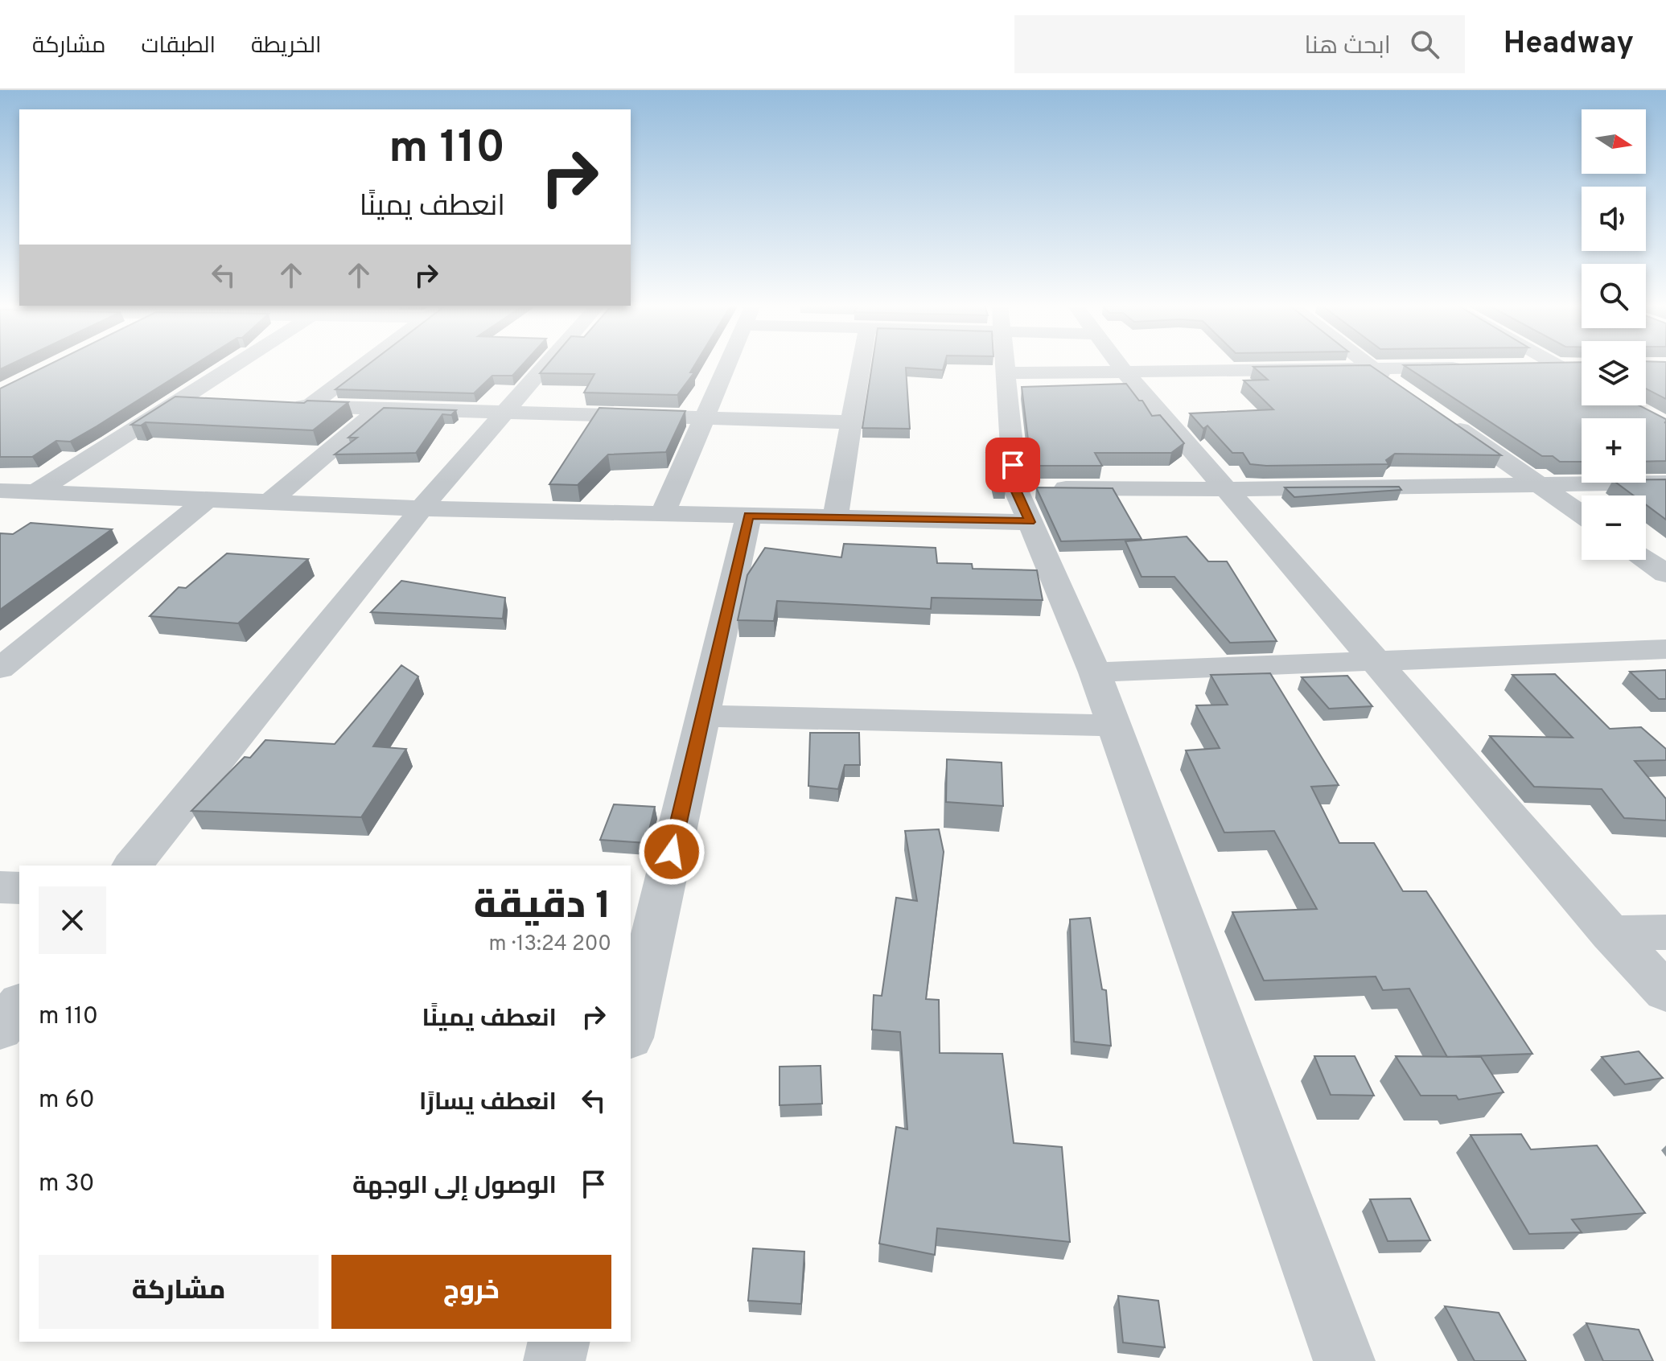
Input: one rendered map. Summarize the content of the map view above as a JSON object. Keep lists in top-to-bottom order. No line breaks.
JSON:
{"north":"right","page":{"header":"Headway","search":"ابحث هنا","nav":["الخريطة","الطبقات","مشاركة"],"map_buttons":["+","−"],"turn":["110 m","انعطف يمينًا"],"heading":["1 دقيقة","200 m · 13:24"],"list":[{"name":"انعطف يمينًا","value":"110 m"},{"name":"انعطف يسارًا","value":"60 m"},{"name":"الوصول إلى الوجهة","value":"30 m"}],"buttons":["خروج","مشاركة"]}}
